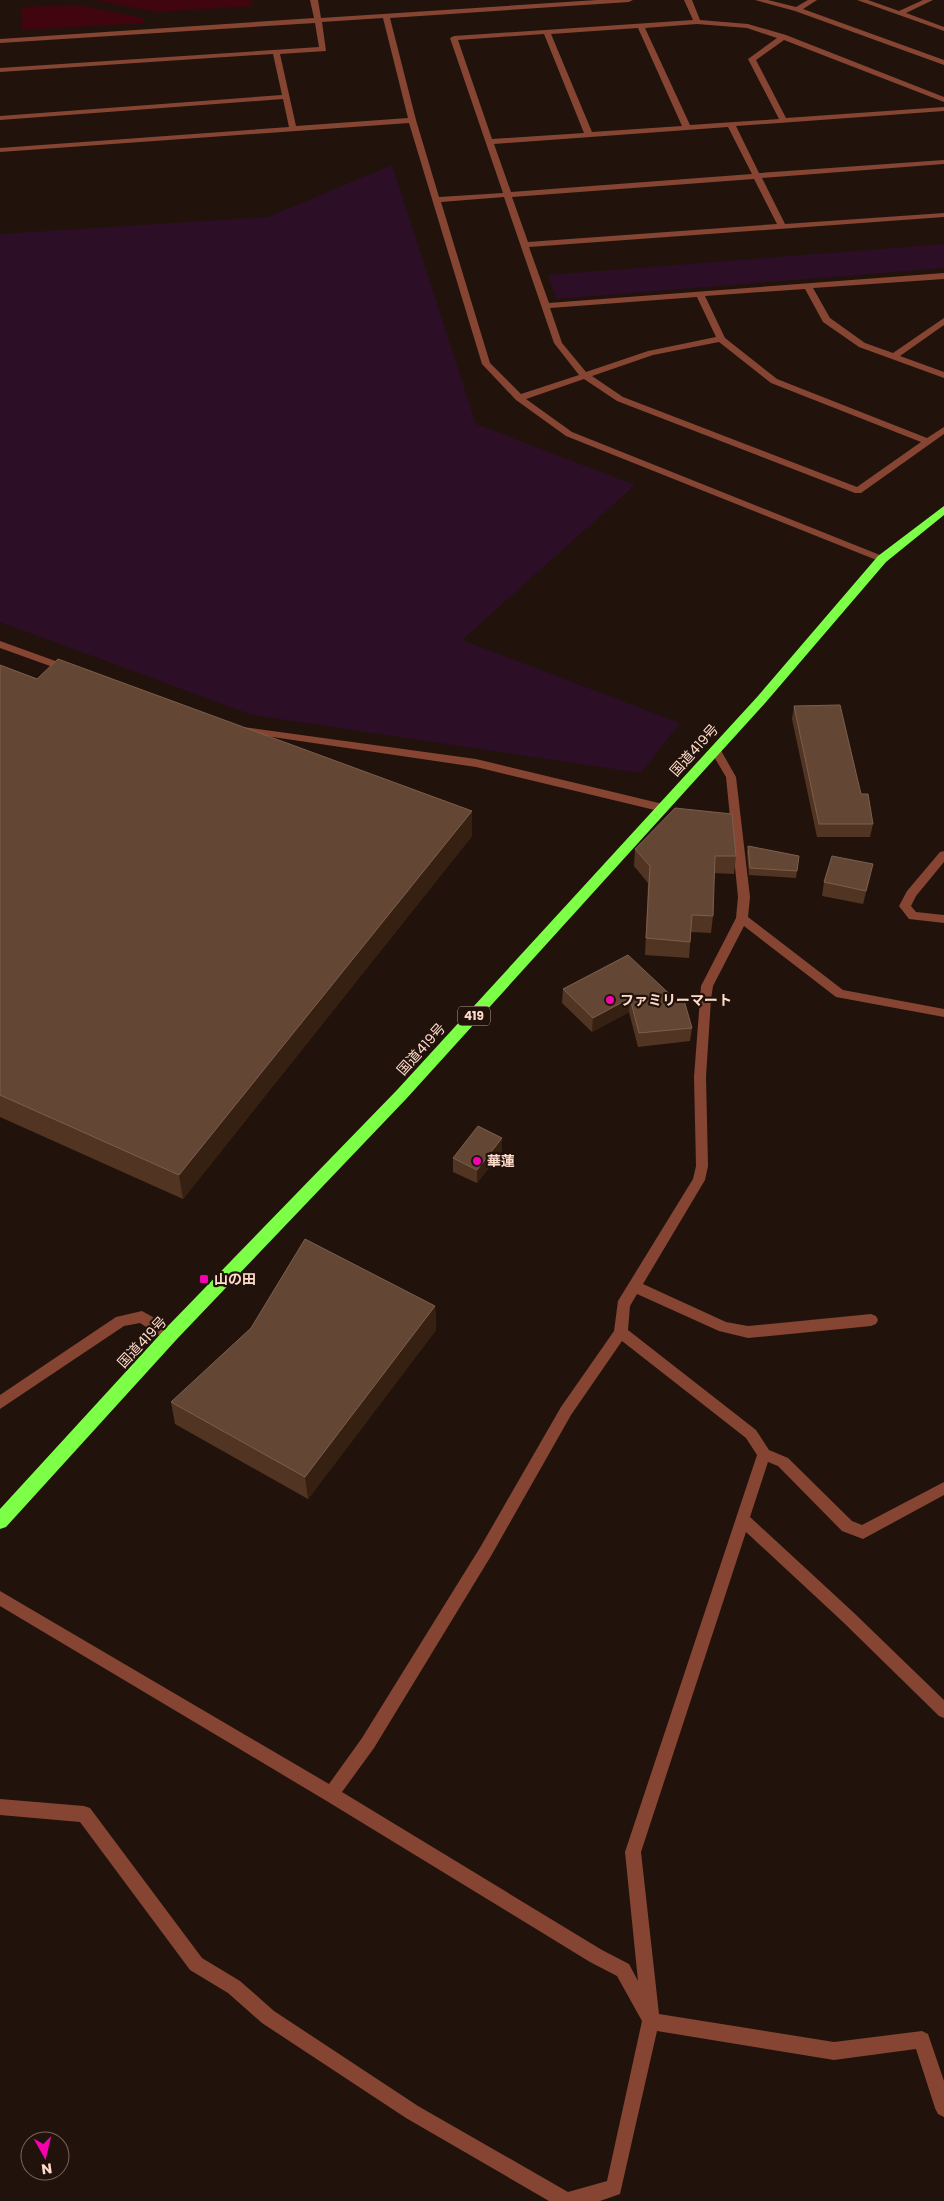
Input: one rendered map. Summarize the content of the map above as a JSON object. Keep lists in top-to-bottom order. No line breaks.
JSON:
{"streets":{"highway":["国道419号","419"]},"places":{"other":["ファミリーマート","華蓮"],"transit":["山の田"]},"north":"bottom"}
